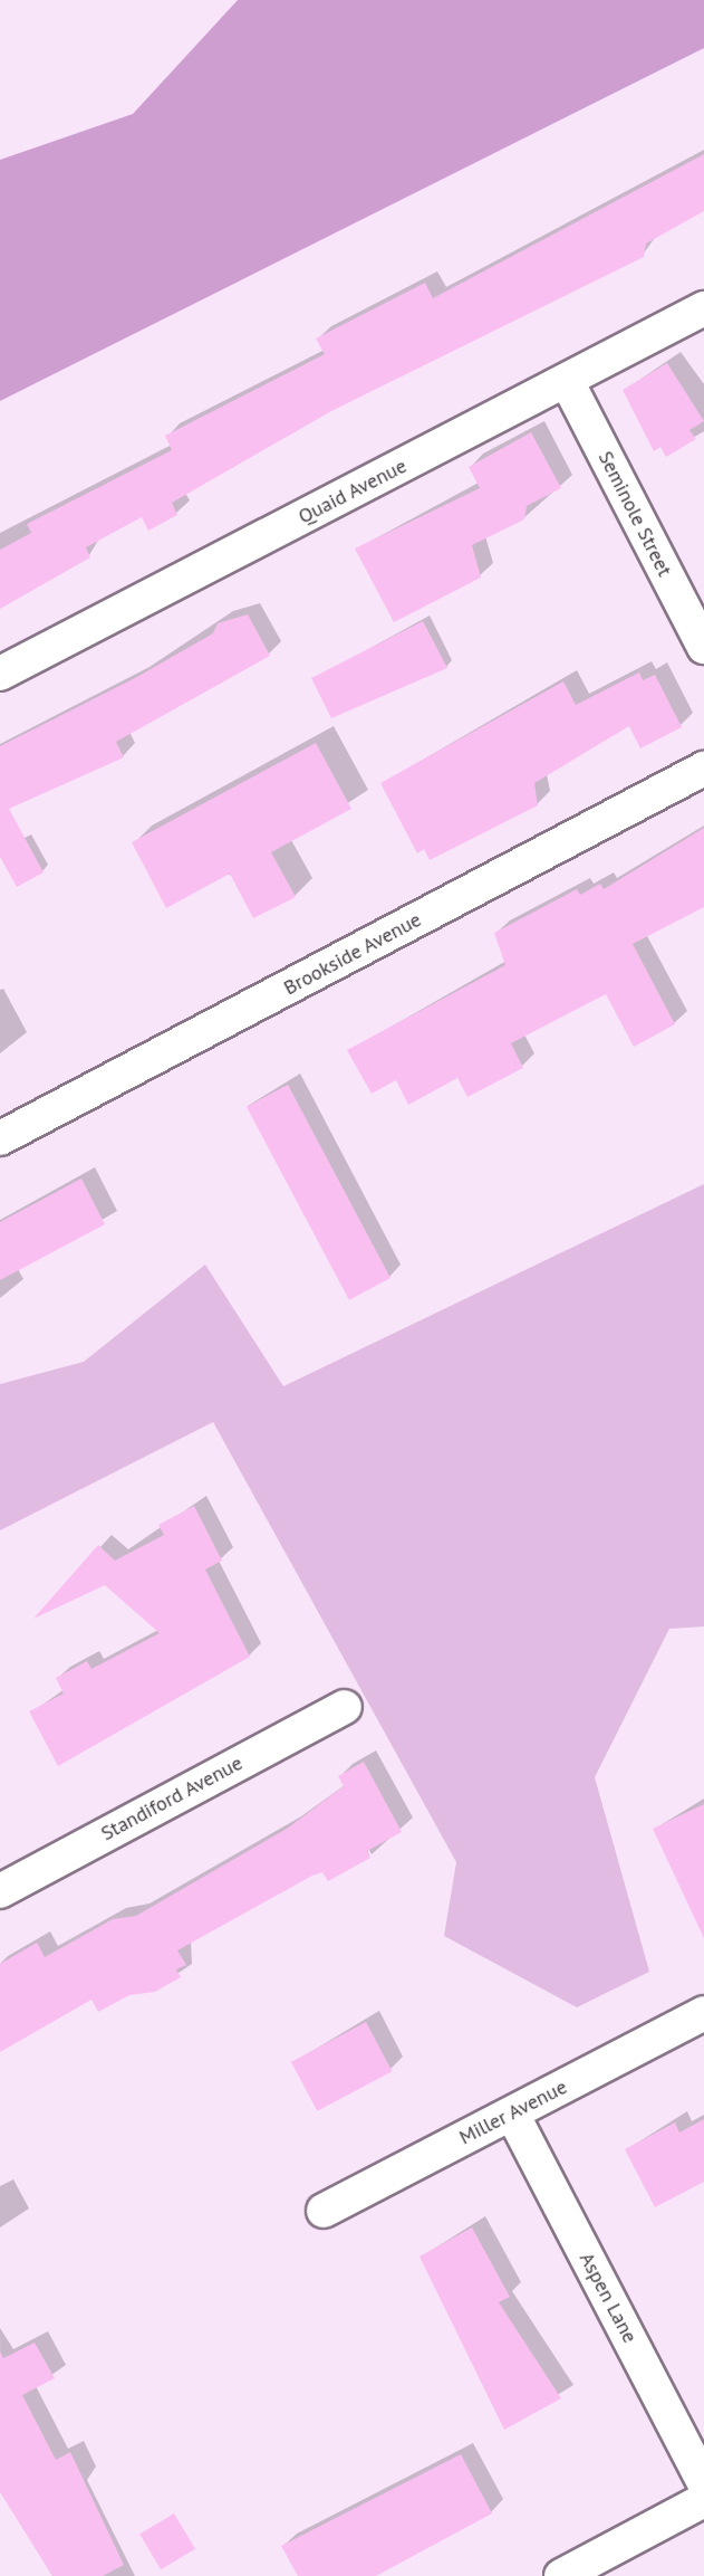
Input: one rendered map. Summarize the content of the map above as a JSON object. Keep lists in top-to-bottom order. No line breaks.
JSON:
{"streets":{"street":["Quaid Avenue","Seminole Street","Brookside Avenue","Standiford Avenue","Miller Avenue","Aspen Lane"]},"crossings":[["Quaid Avenue","Seminole Street"],["Miller Avenue","Aspen Lane"]]}
